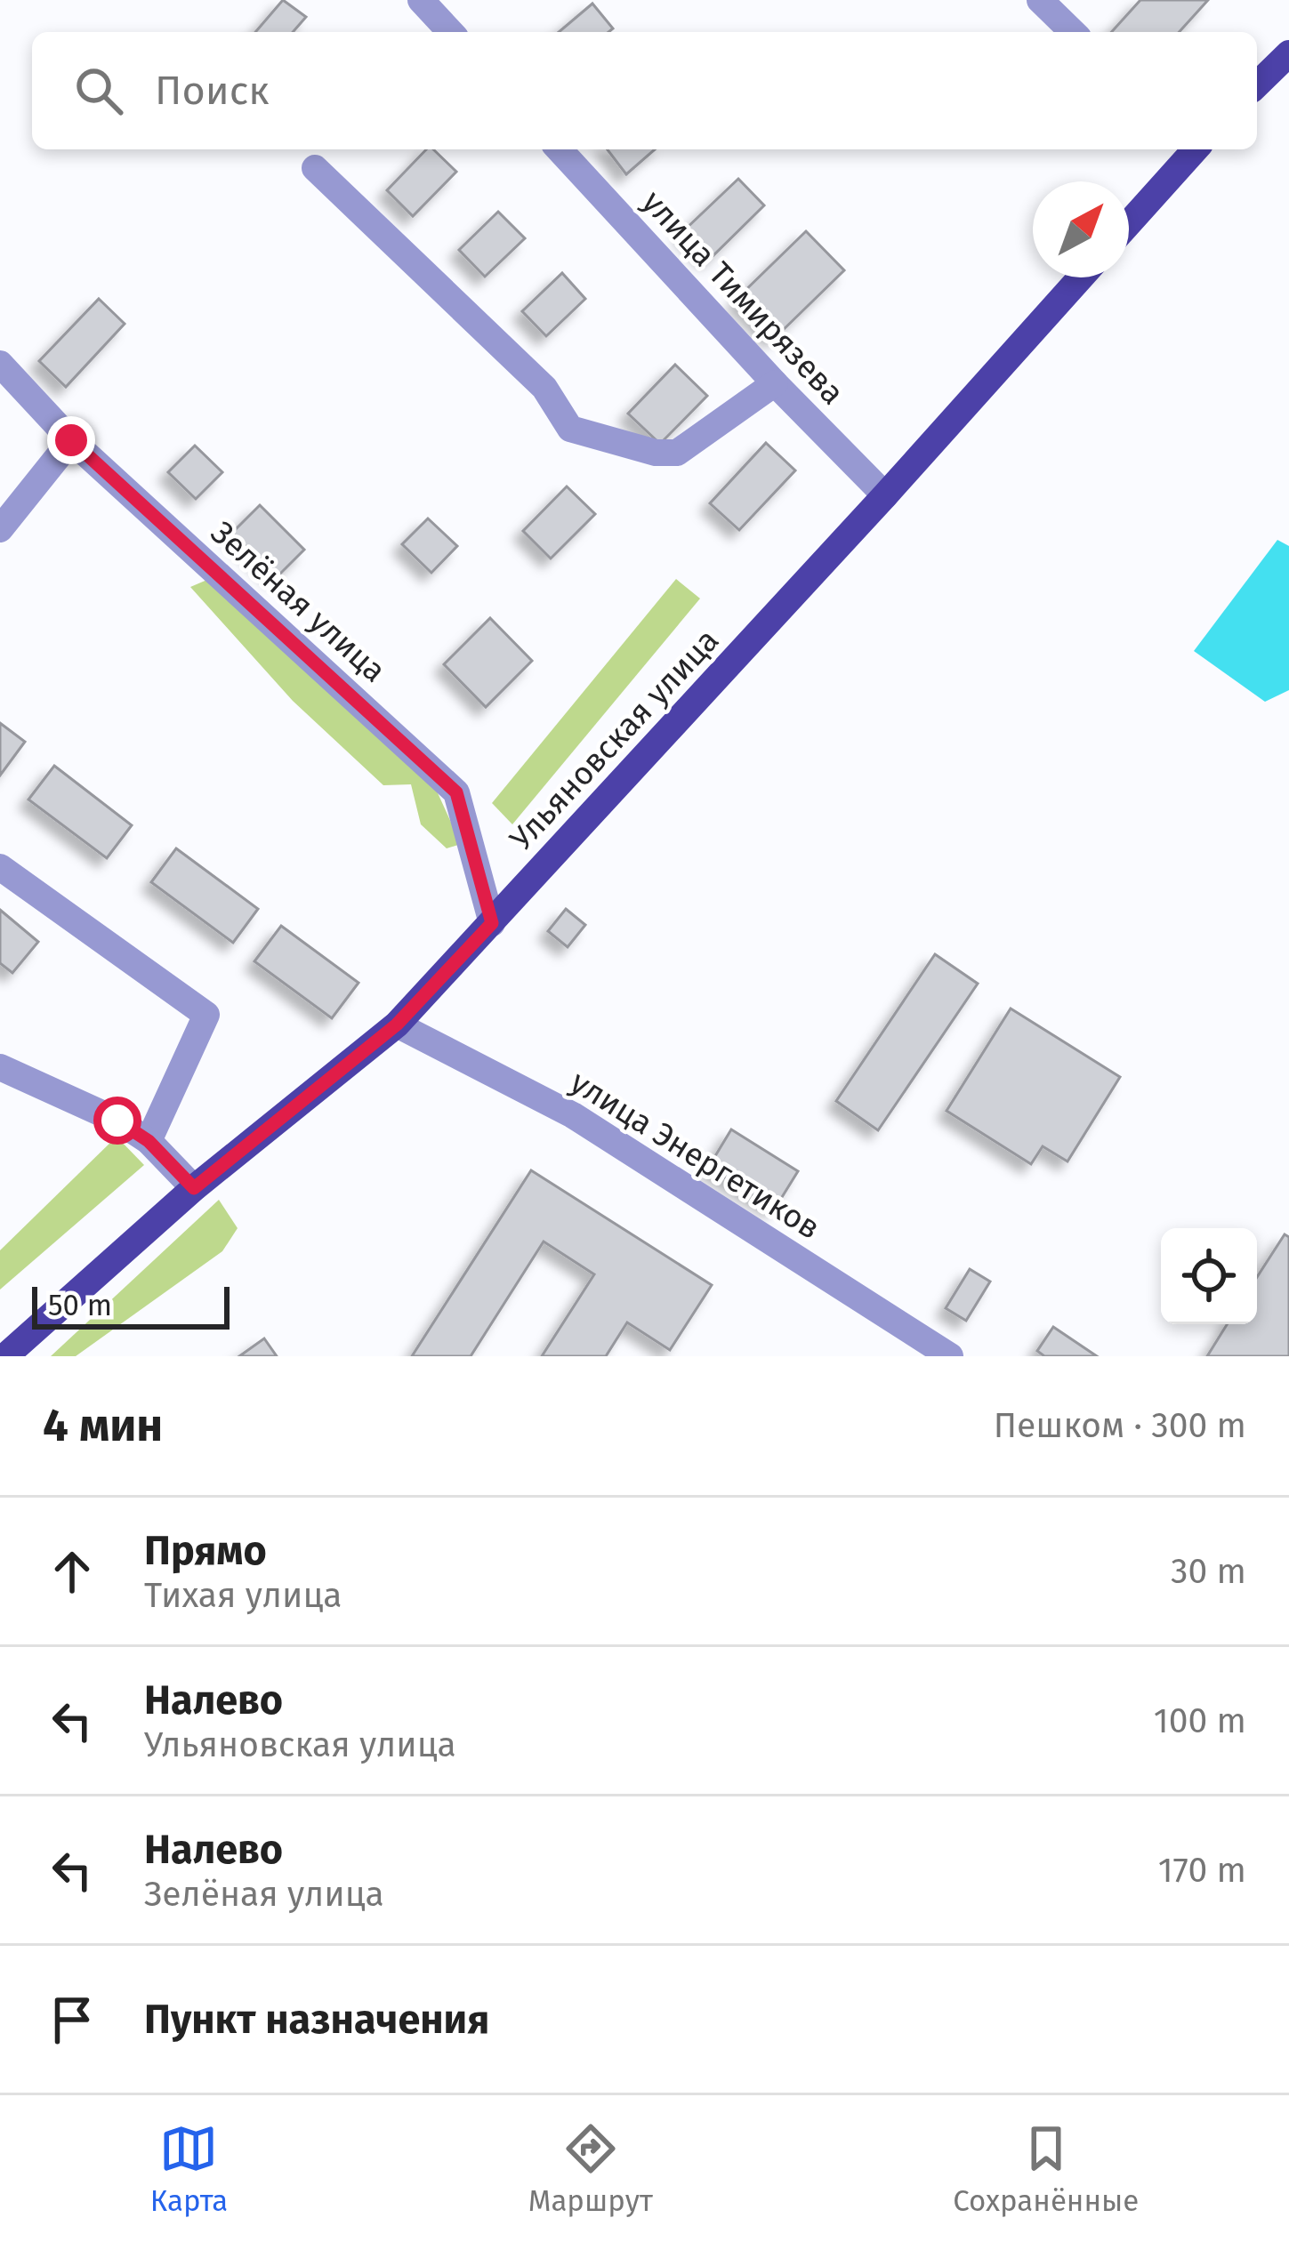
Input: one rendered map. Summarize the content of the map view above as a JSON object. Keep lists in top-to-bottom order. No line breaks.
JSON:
{"streets":{"main road":["Ульяновская улица"],"street":["улица Тимирязева","Зелёная улица","улица Энергетиков"]},"crossings":[["улица Тимирязева","Ульяновская улица"],["Зелёная улица","Ульяновская улица"],["Ульяновская улица","улица Энергетиков"]],"scale_bar":"50 m","north":"top right","page":{"search":"Поиск","scale":"50 m","heading":["4 мин","Пешком · 300 m"],"list":[["Прямо","Тихая улица","30 m"],["Налево","Ульяновская улица","100 m"],["Налево","Зелёная улица","170 m"],"Пункт назначения"],"nav":["Карта","Маршрут","Сохранённые"]}}
